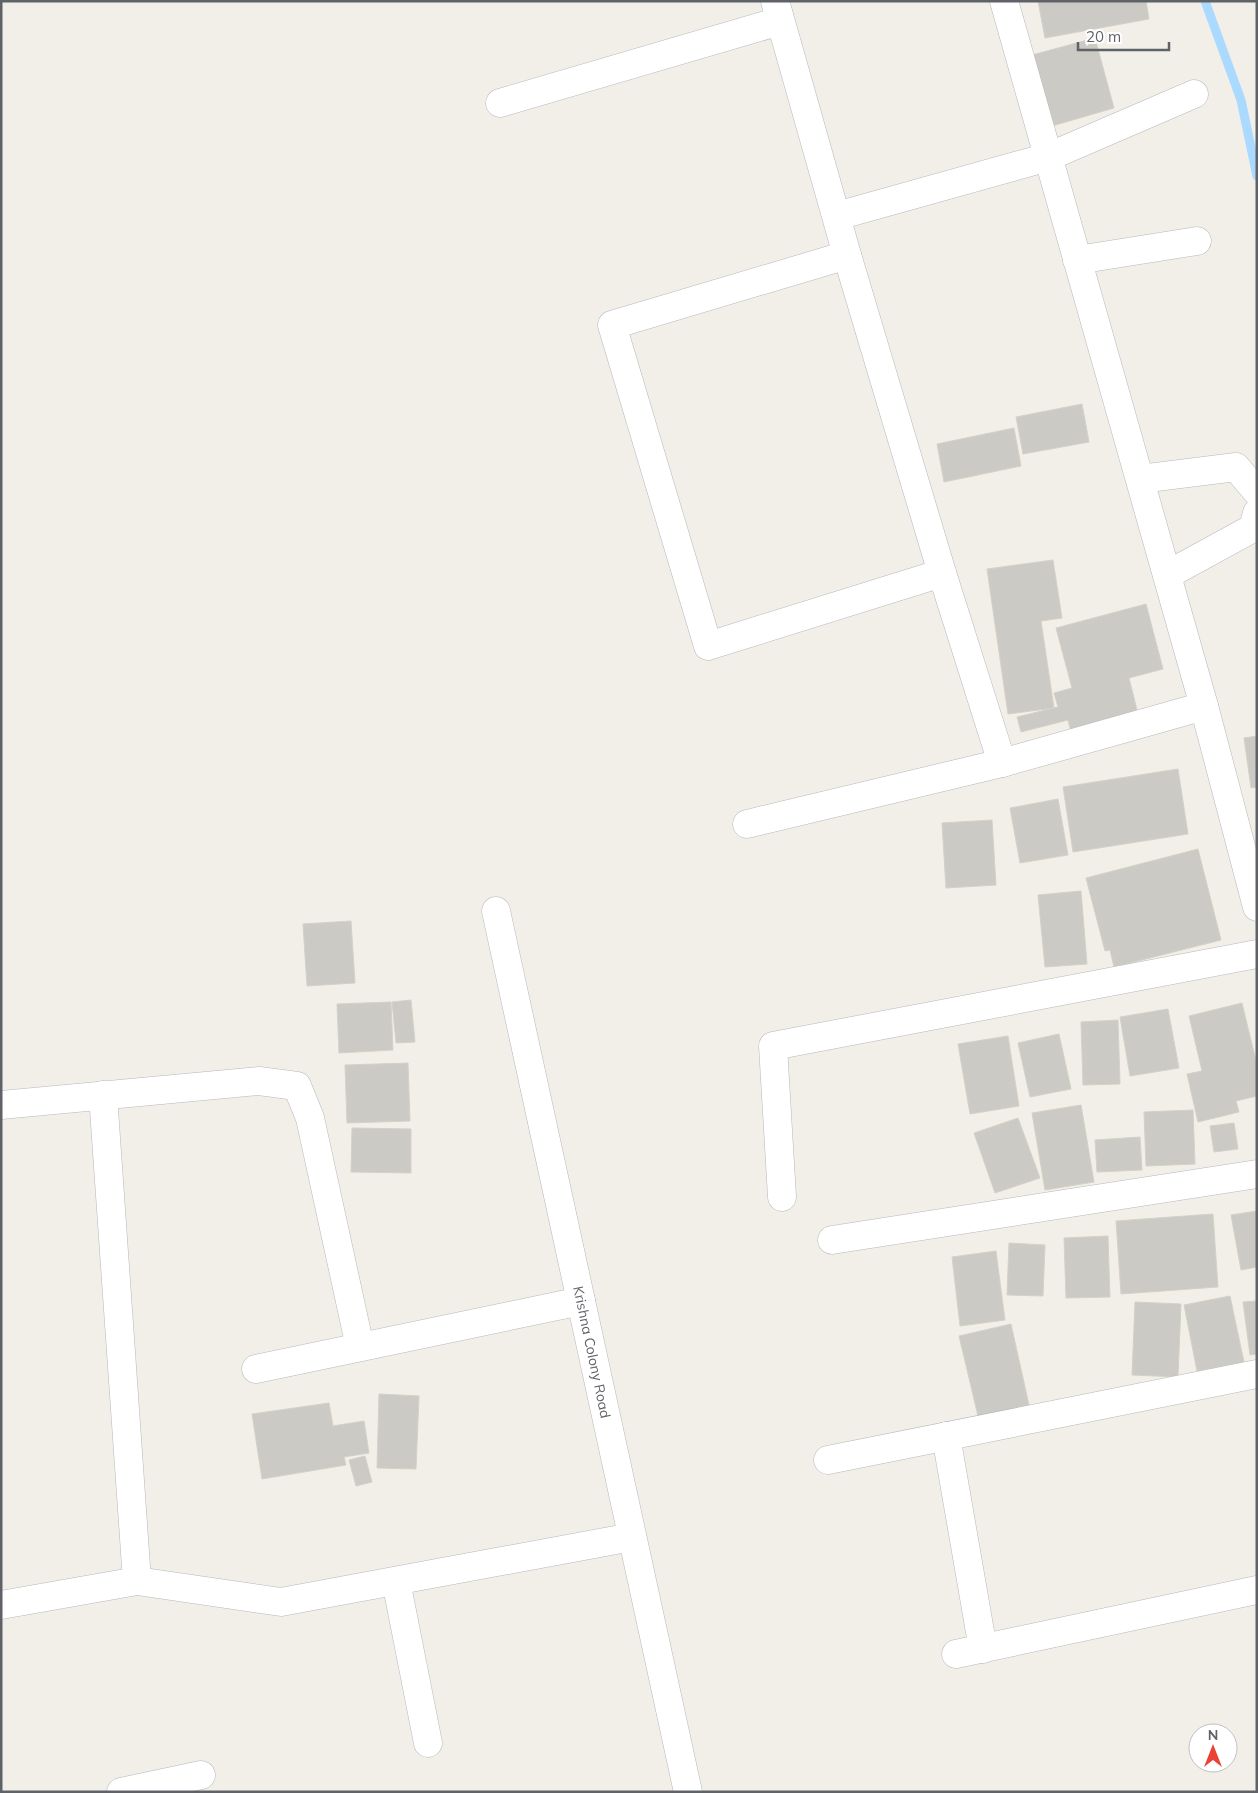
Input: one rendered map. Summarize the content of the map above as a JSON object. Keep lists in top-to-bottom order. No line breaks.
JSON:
{"streets":{"street":["Krishna Colony Road"]},"scale_bar":"20 m","north":"top"}
